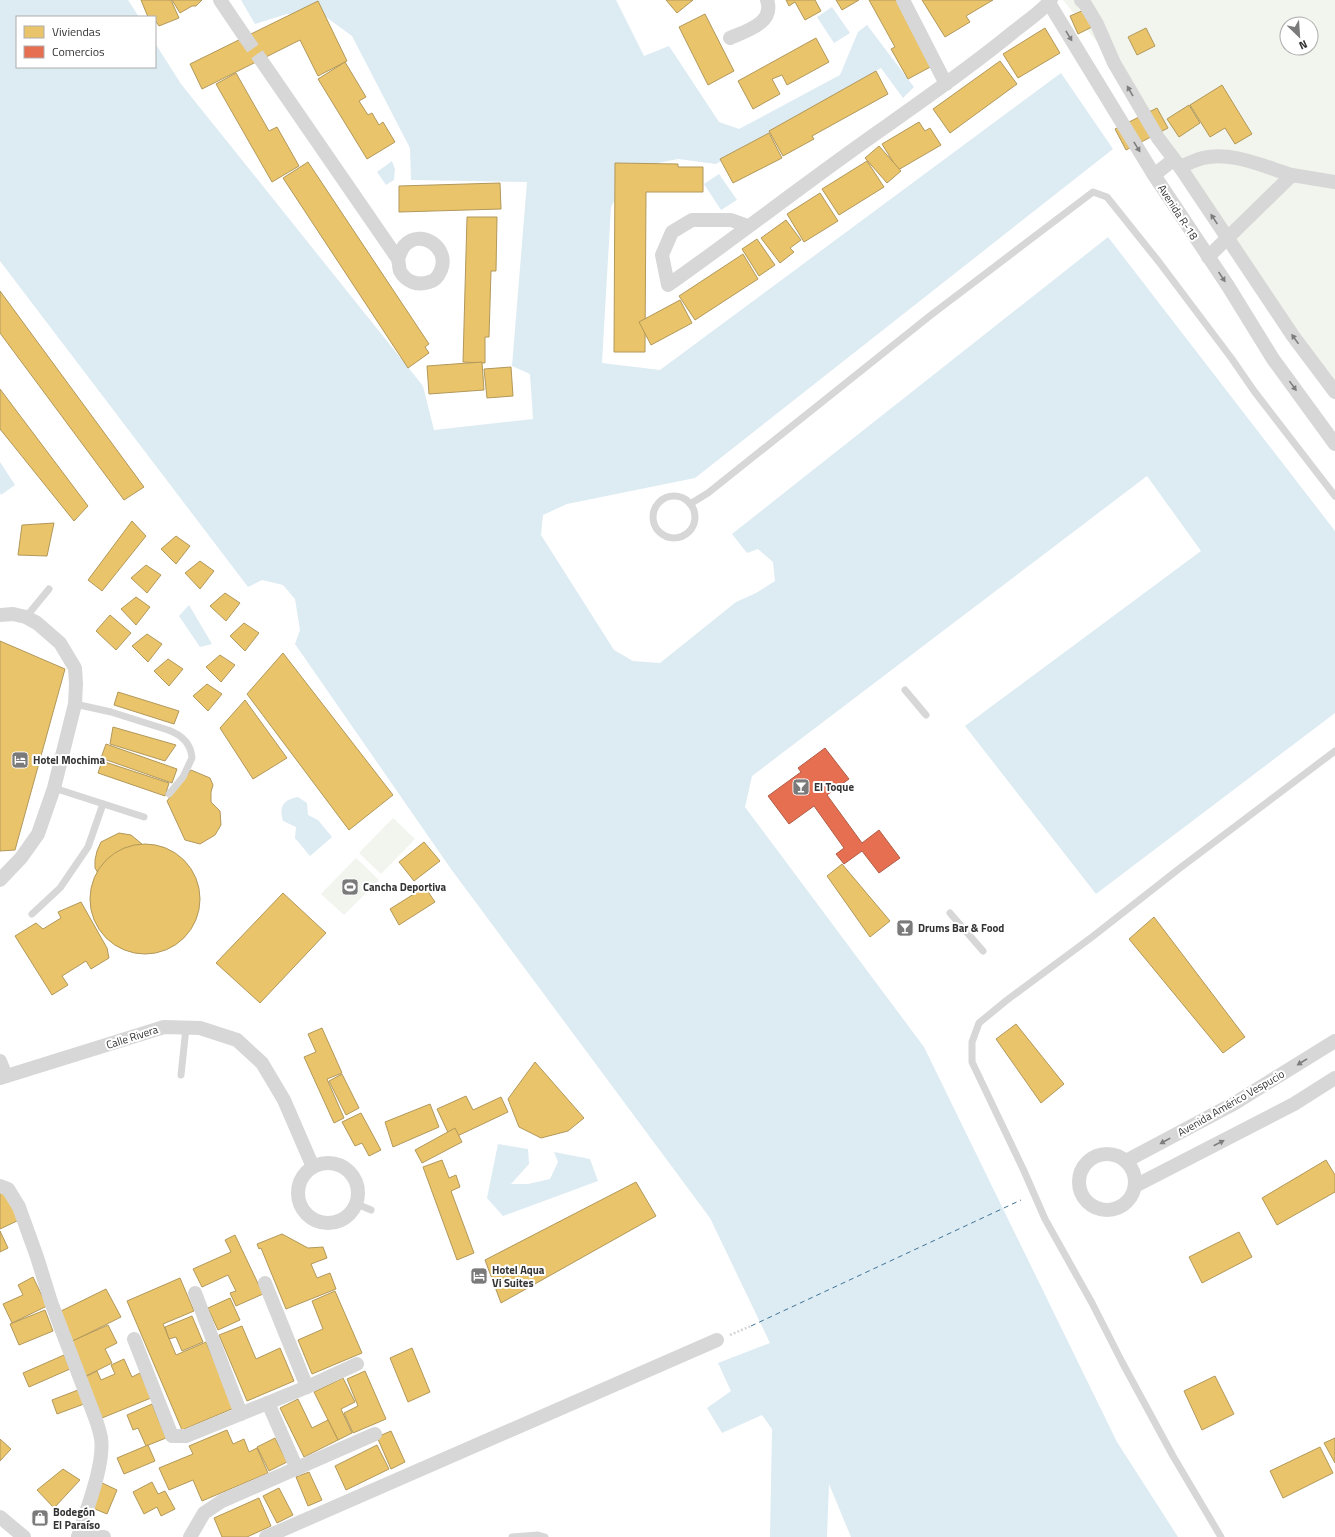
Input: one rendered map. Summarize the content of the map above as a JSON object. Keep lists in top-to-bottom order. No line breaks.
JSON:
{"streets":{"street":["Avenida R-18","Calle Rivera","Avenida Américo Vespucio"]},"places":{"hotel":["Hotel Mochima","Hotel Aqua Vi Suites"],"bar":["El Toque","Drums Bar & Food"],"sports":["Cancha Deportiva"],"shop":["Bodegón El Paraíso"]},"legend":["Viviendas","Comercios"],"north":"bottom right"}
